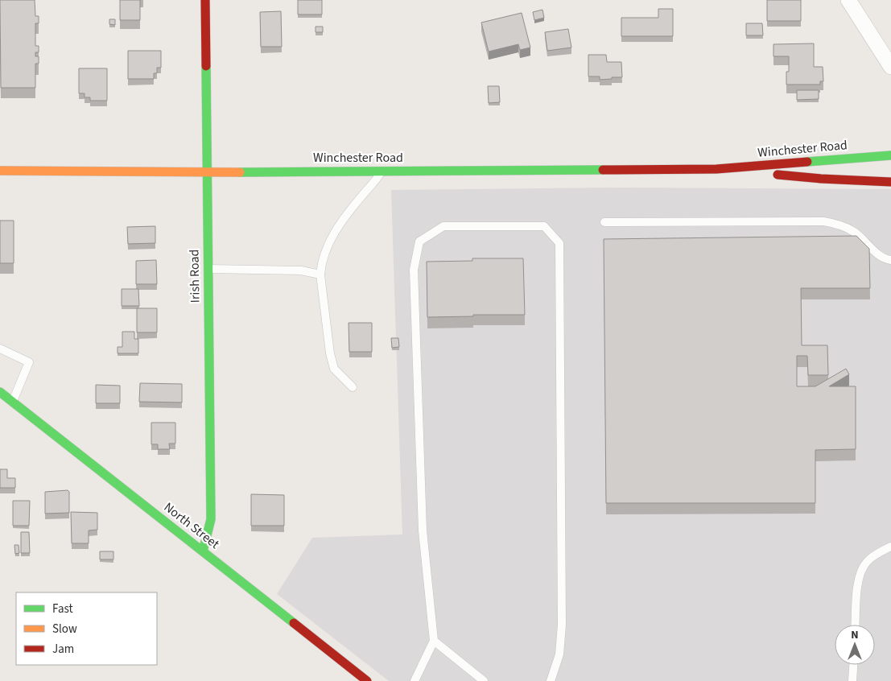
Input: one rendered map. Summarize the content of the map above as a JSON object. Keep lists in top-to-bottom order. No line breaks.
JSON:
{"streets":{"street":["Winchester Road","Irish Road","North Street"]},"crossings":[["Winchester Road","Irish Road"],["Irish Road","North Street"]],"legend":["Fast","Slow","Jam"],"north":"top"}
